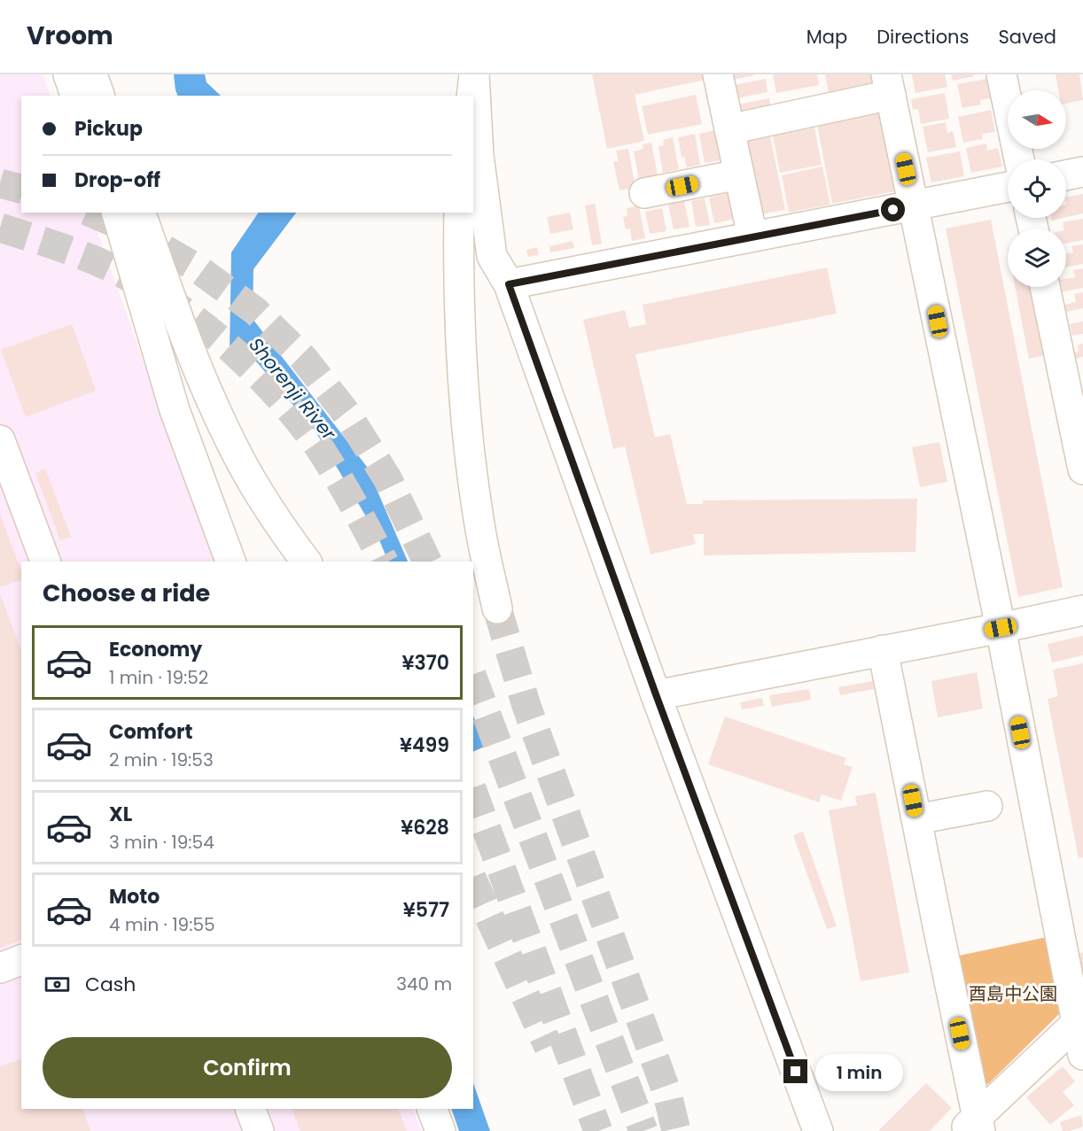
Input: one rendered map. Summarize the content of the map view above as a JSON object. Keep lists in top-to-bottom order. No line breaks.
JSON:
{"water":["Shorenji River"],"parks":["酉島中公園"],"north":"right","page":{"header":"Vroom","nav":["Map","Directions","Saved"],"banner":["Pickup","Drop-off"],"heading":"Choose a ride","list":[{"name":"Economy","note":"1 min · 19:52","value":"¥370"},{"name":"Comfort","note":"2 min · 19:53","value":"¥499"},{"name":"XL","note":"3 min · 19:54","value":"¥628"},{"name":"Moto","note":"4 min · 19:55","value":"¥577"}],"pay":["Cash","340 m"],"buttons":"Confirm","bubble":"1 min"}}
